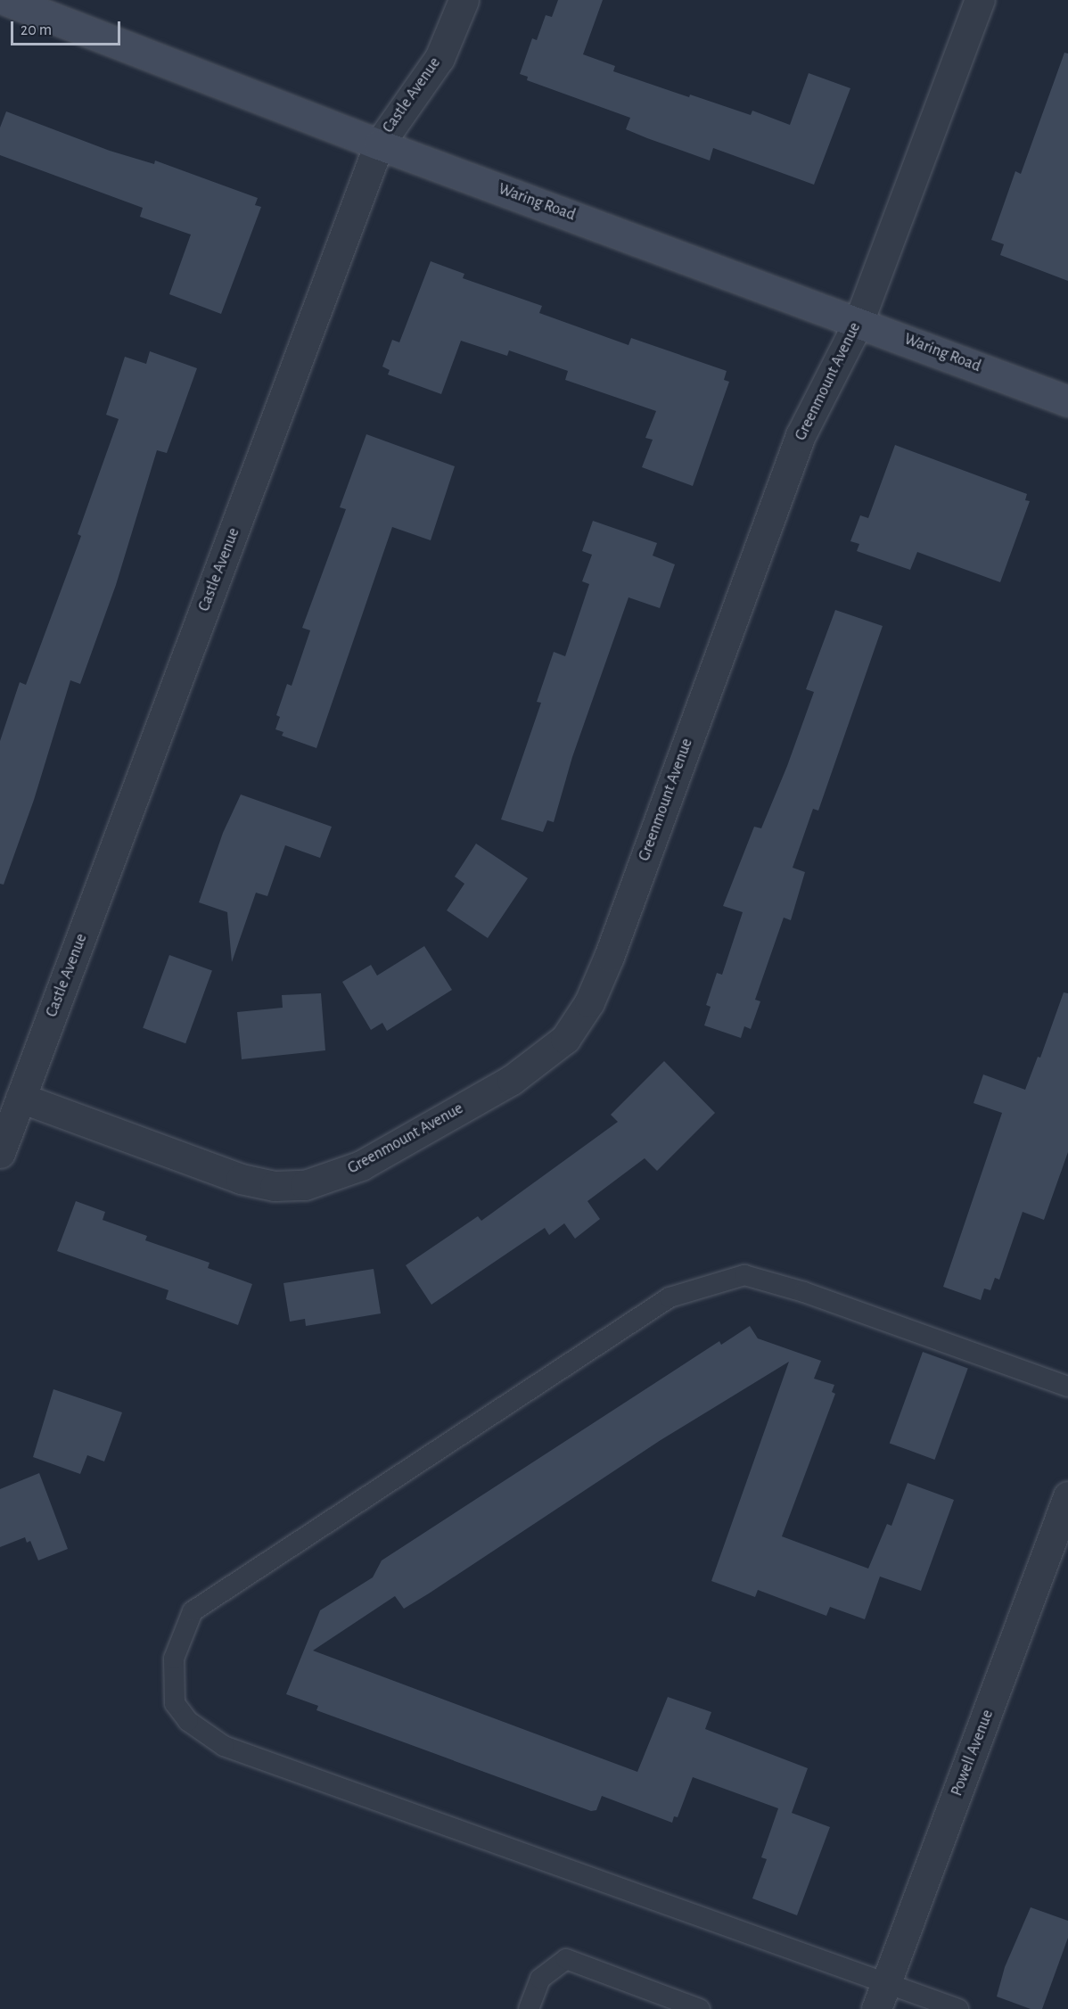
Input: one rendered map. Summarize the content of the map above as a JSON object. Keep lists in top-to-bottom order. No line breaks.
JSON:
{"streets":{"street":["Castle Avenue","Waring Road","Greenmount Avenue","Powell Avenue"]},"crossings":[["Castle Avenue","Waring Road"],["Castle Avenue","Greenmount Avenue"],["Waring Road","Greenmount Avenue"]],"scale_bar":"20 m"}
